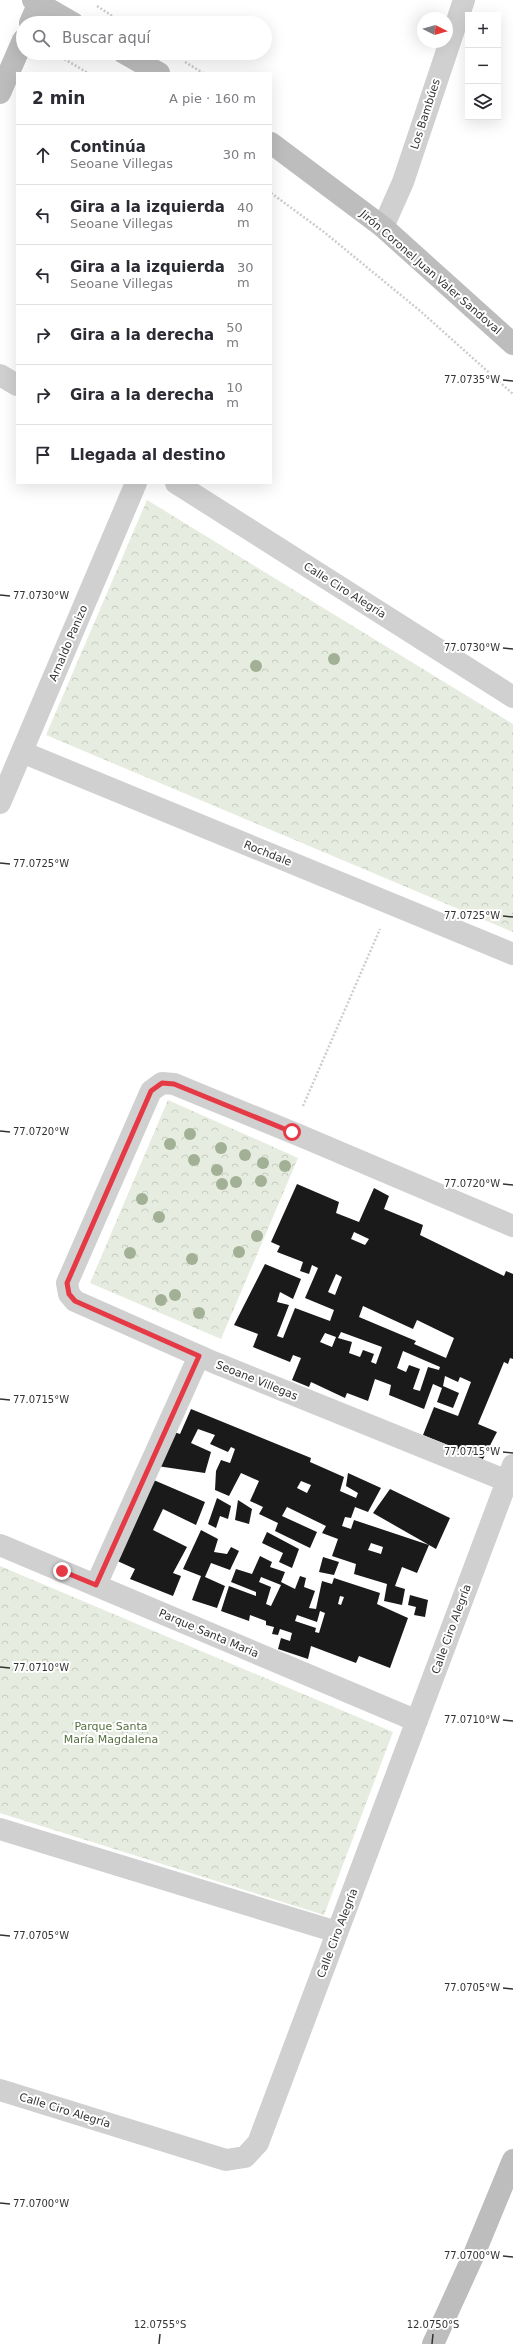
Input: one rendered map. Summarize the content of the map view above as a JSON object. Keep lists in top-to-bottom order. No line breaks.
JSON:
{"streets":{"street":["Los Bambúes","Jirón Coronel Juan Valer Sandoval","Calle Ciro Alegría","Arnaldo Panizo","Rochdale","Seoane Villegas","Parque Santa Maria"]},"crossings":[["Los Bambúes","Jirón Coronel Juan Valer Sandoval"],["Calle Ciro Alegría","Seoane Villegas"],["Calle Ciro Alegría","Parque Santa Maria"],["Arnaldo Panizo","Rochdale"]],"parks":["Parque Santa María Magdalena"],"north":"right","page":{"map_buttons":["+","−"],"search":"Buscar aquí","heading":["2 min","A pie · 160 m"],"list":[["Continúa","Seoane Villegas","30 m"],["Gira a la izquierda","Seoane Villegas","40 m"],["Gira a la izquierda","Seoane Villegas","30 m"],["Gira a la derecha","50 m"],["Gira a la derecha","10 m"],"Llegada al destino"]},"coordinates":["77.0735°W","77.0730°W","77.0725°W","77.0720°W","77.0715°W","77.0710°W","77.0705°W","77.0700°W","12.0755°S","12.0750°S"]}
